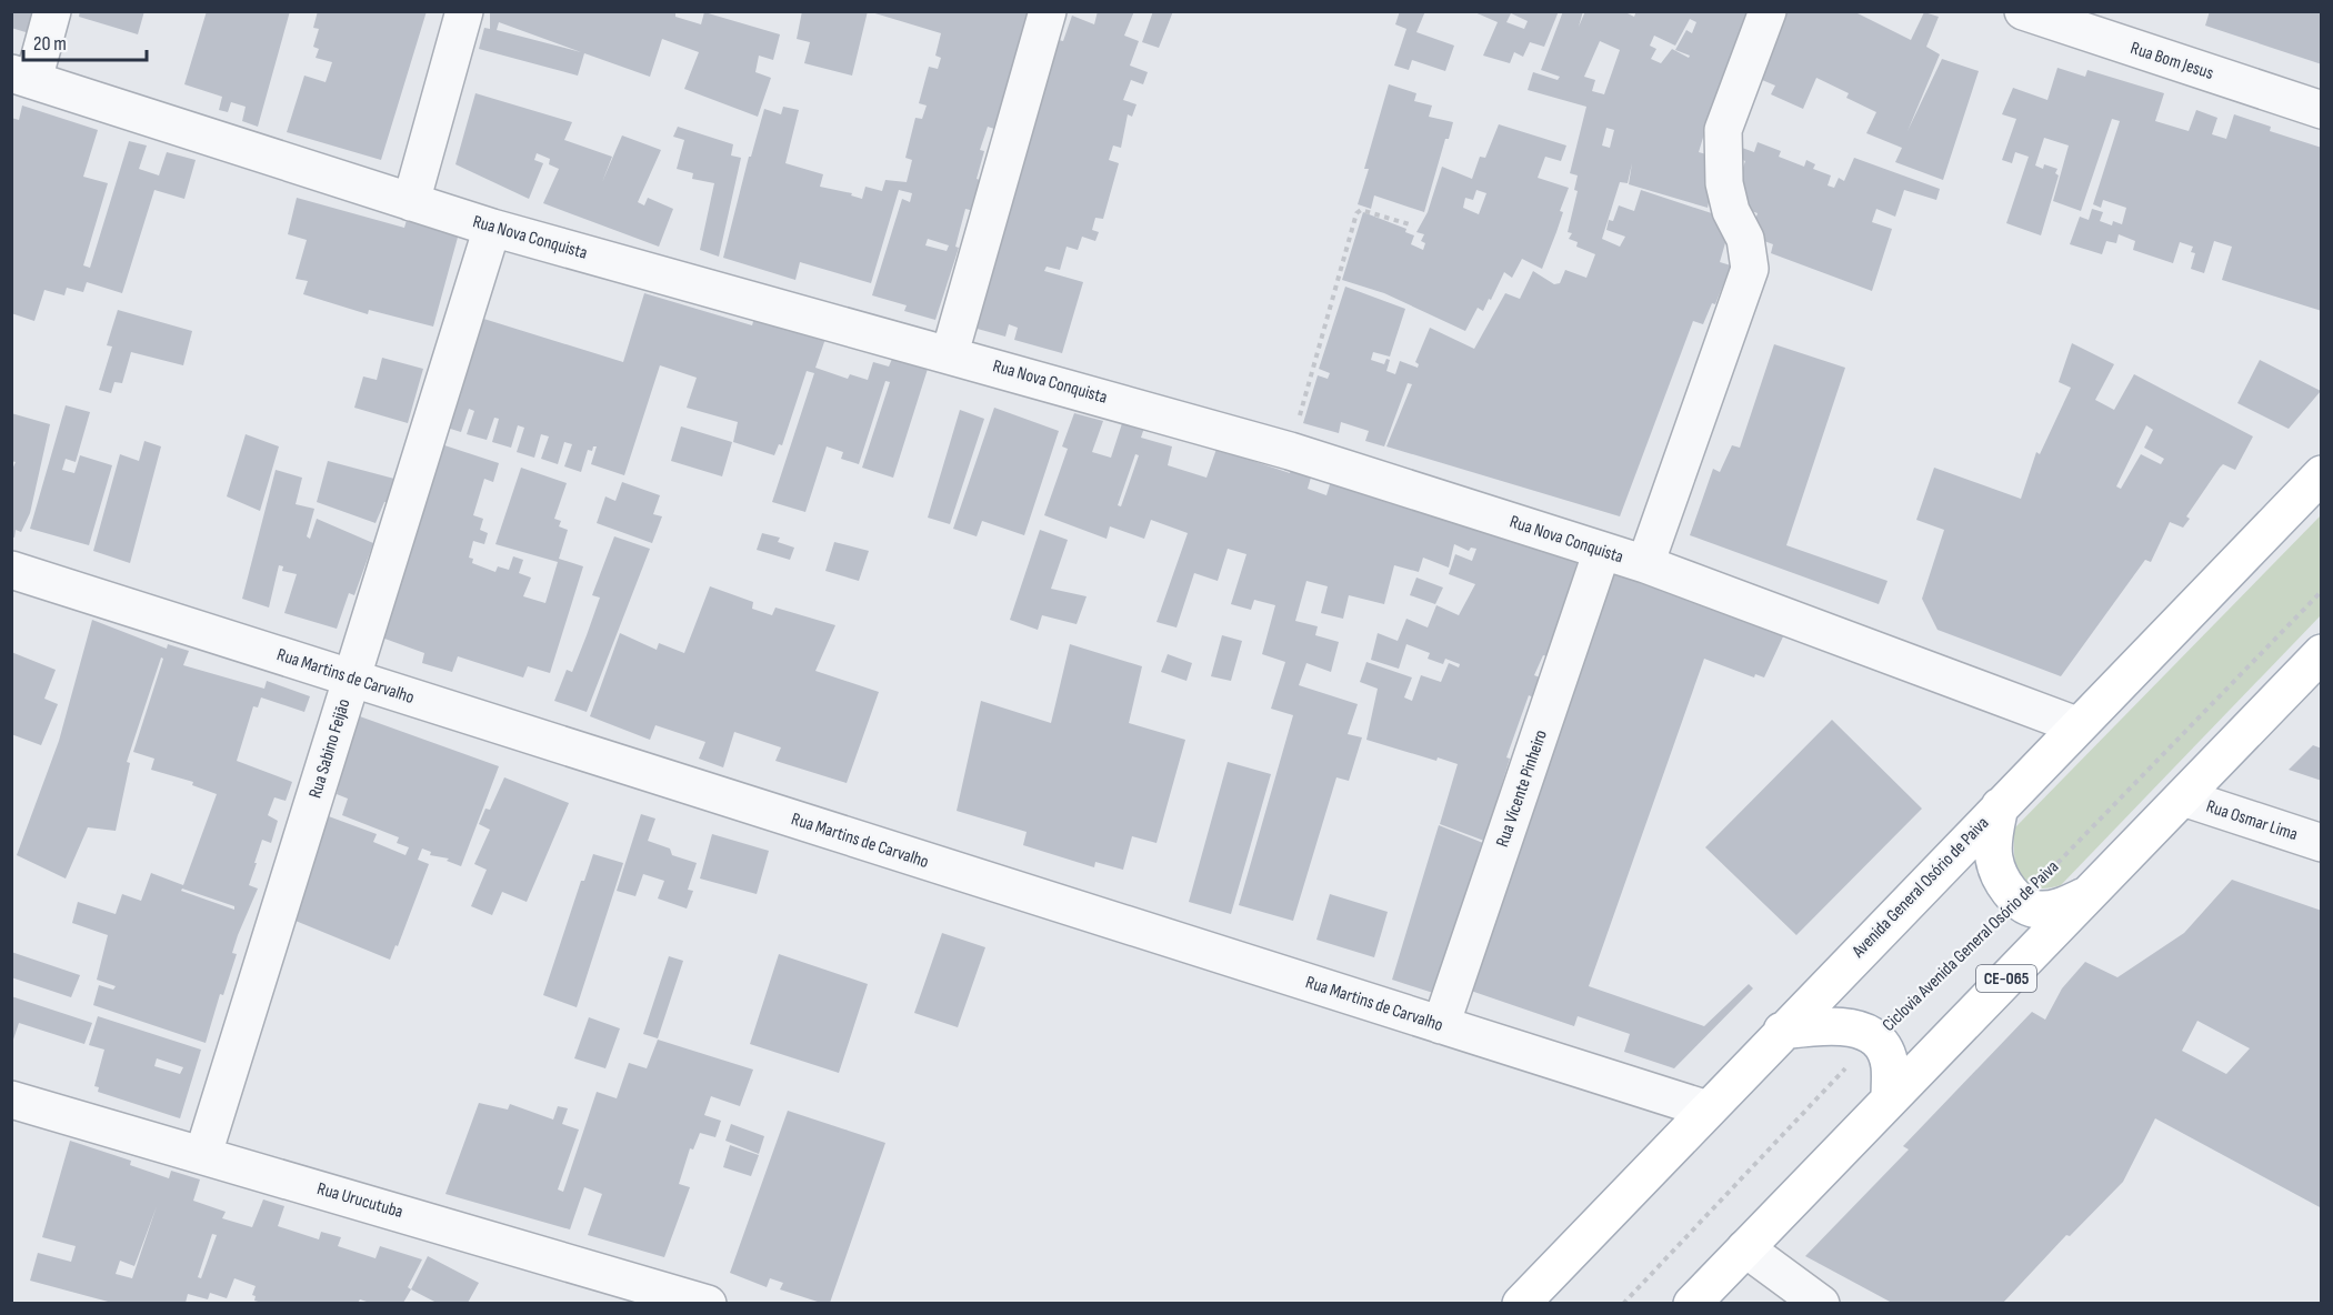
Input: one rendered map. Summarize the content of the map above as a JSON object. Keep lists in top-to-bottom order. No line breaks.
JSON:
{"streets":{"main road":["Avenida General Osório de Paiva","CE-065"],"street":["Rua Bom Jesus","Rua Nova Conquista","Rua Martins de Carvalho","Rua Sabino Feijão","Rua Vicente Pinheiro","Rua Osmar Lima","Rua Urucutuba"],"path":["Ciclovia Avenida General Osório de Paiva"]},"crossings":[["Rua Nova Conquista","Rua Sabino Feijão"],["Rua Nova Conquista","Rua Vicente Pinheiro"],["Rua Nova Conquista","Avenida General Osório de Paiva"],["Rua Martins de Carvalho","Rua Sabino Feijão"],["Rua Martins de Carvalho","Rua Vicente Pinheiro"],["Rua Martins de Carvalho","Avenida General Osório de Paiva"],["Rua Sabino Feijão","Rua Urucutuba"],["Rua Osmar Lima","CE-065"]],"scale_bar":"20 m"}
